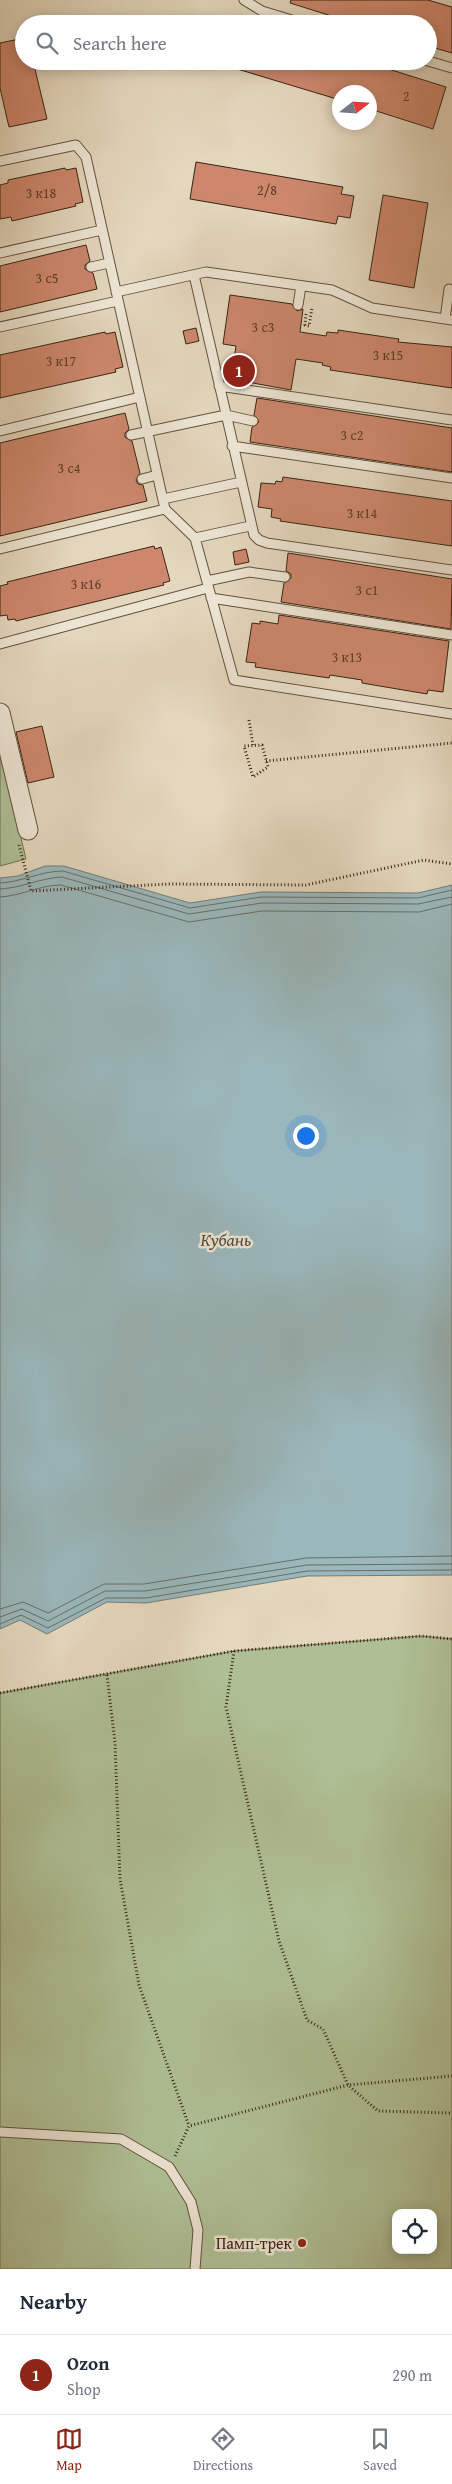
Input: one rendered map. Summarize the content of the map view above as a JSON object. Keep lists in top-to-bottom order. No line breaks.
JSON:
{"water":["Кубань"],"places":["Памп-трек"],"house_numbers":["2","2/8","3 к18","3 с5","3 c3","3 к15","3 к17","3 с2","3 c4","3 к14","3 к16","3 с1","3 к13"],"north":"right","page":{"search":"Search here","pins":"1","heading":"Nearby","list":[{"mark":"1","name":"Ozon","note":"Shop","value":"290 m"}],"nav":["Map","Directions","Saved"]}}
